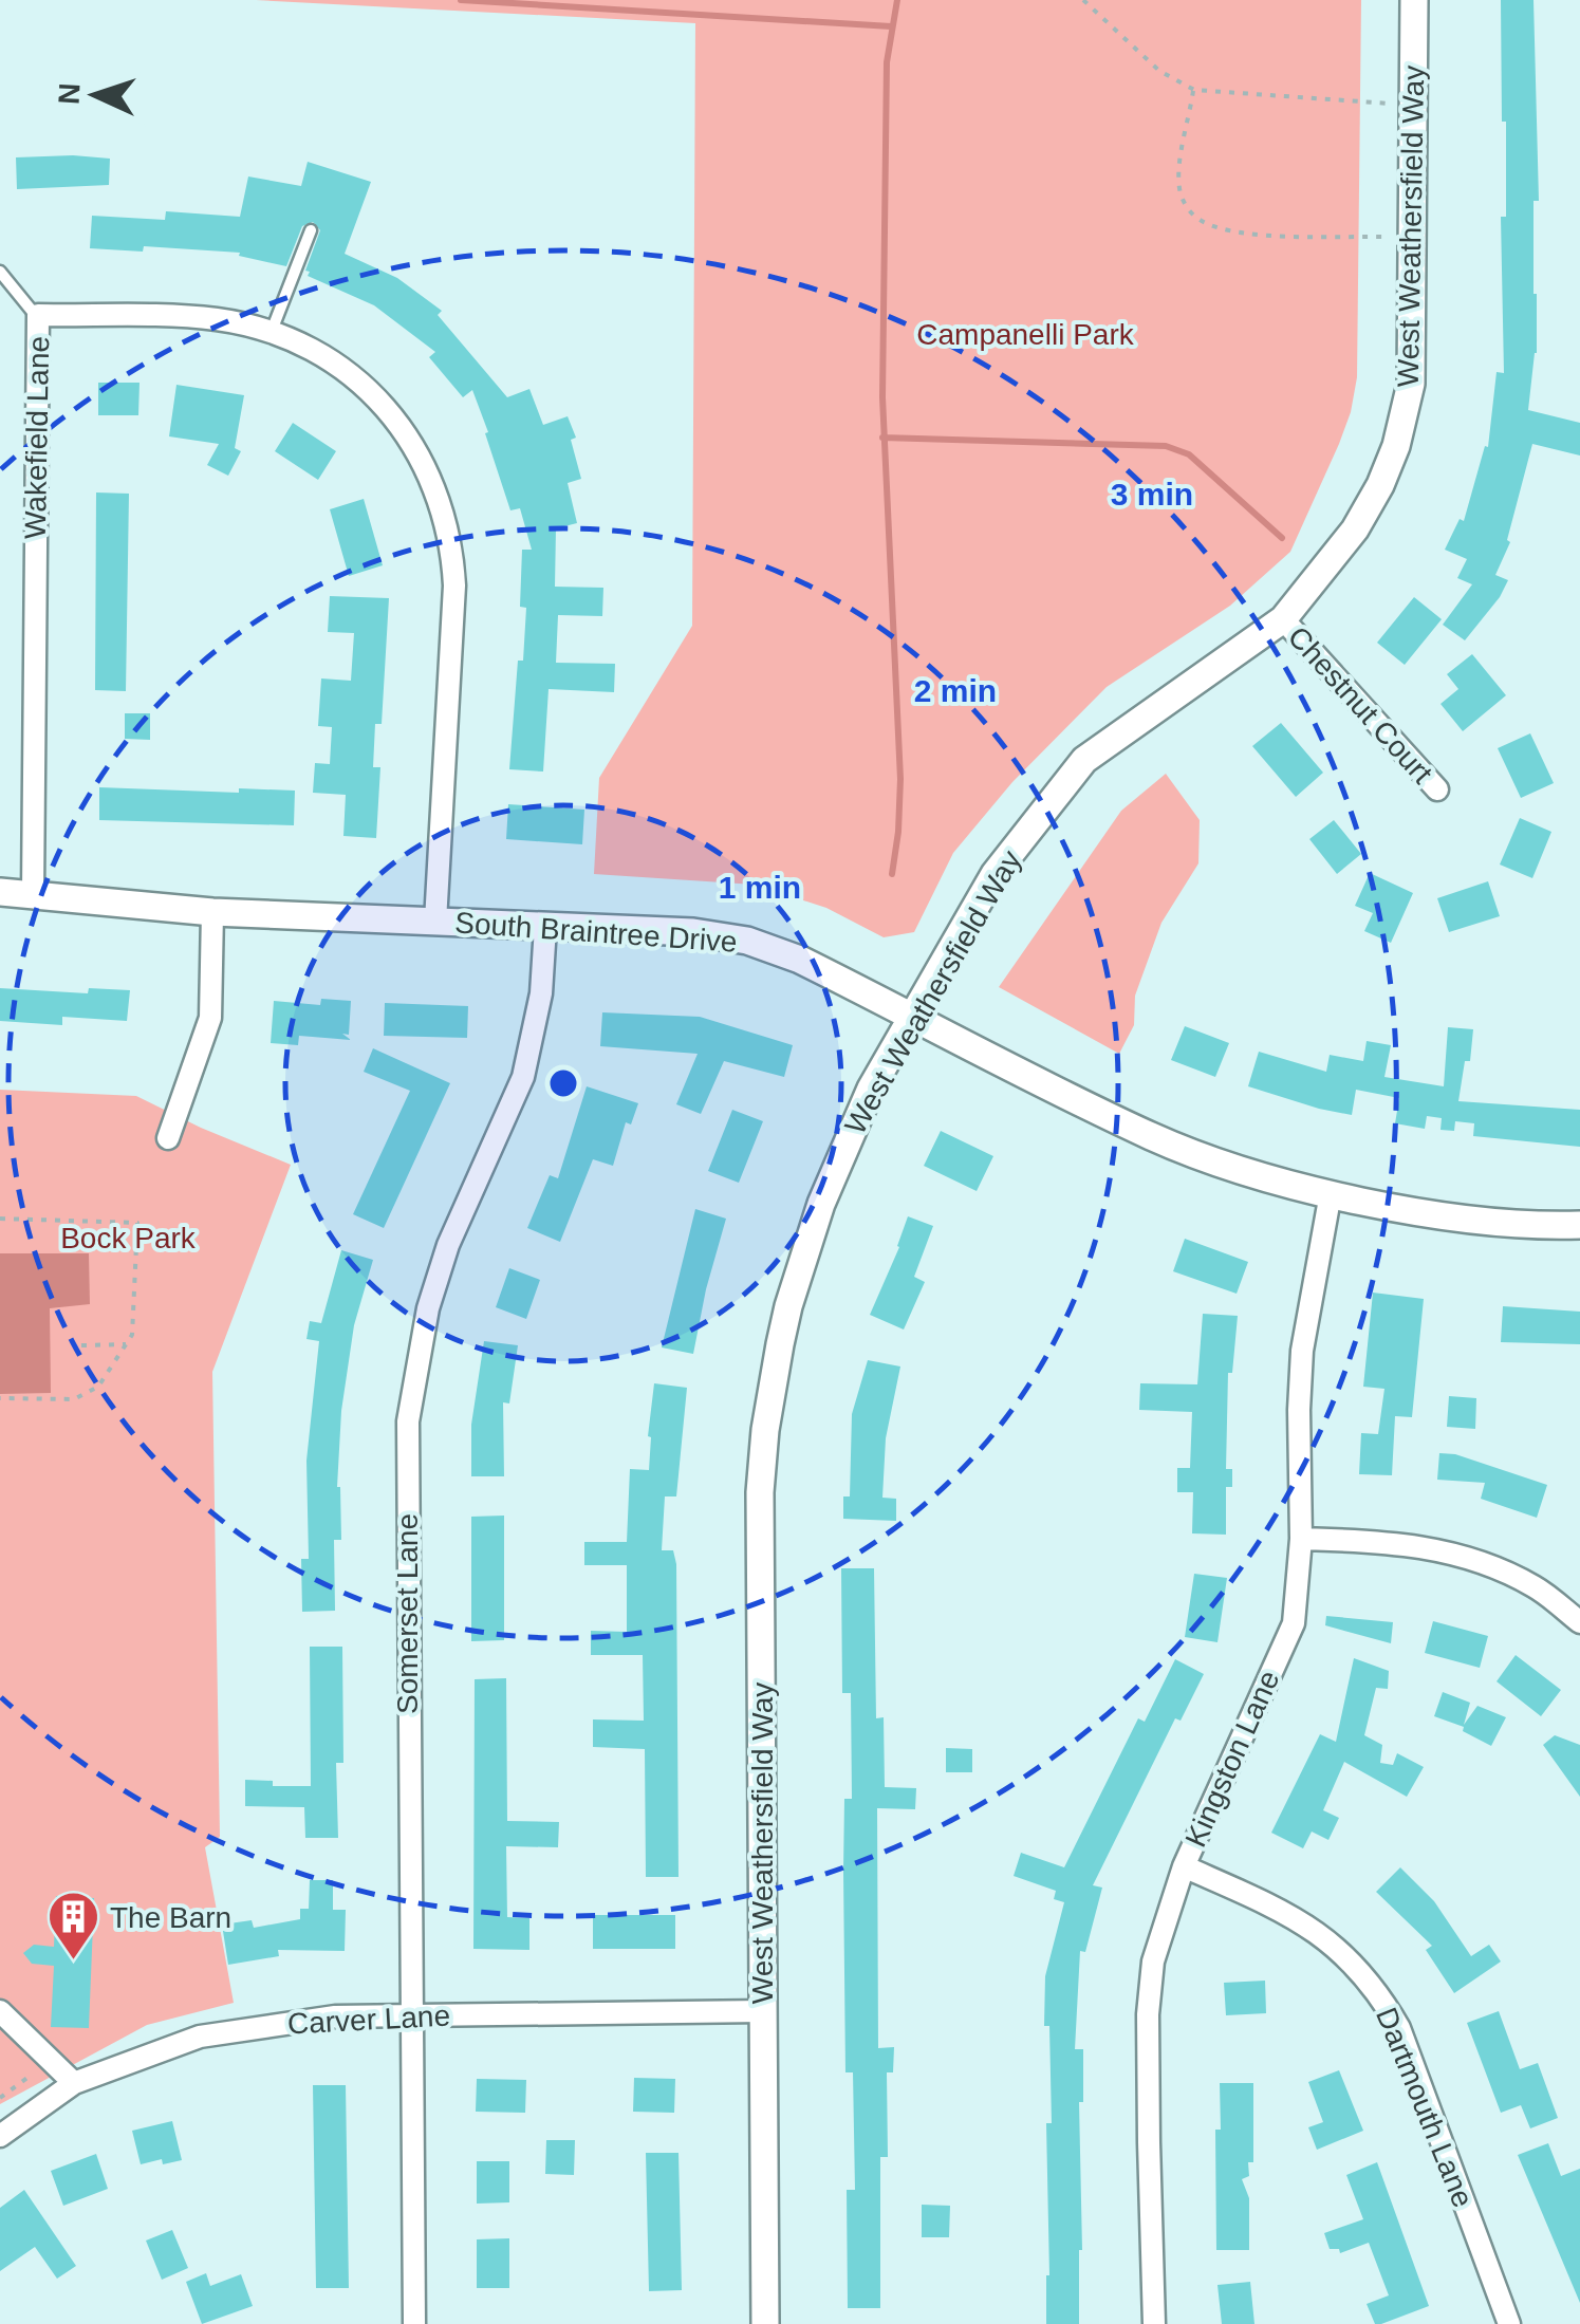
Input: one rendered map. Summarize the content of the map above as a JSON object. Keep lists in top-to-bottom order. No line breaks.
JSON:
{"streets":{"street":["West Weathersfield Way","Wakefield Lane","Chestnut Court","South Braintree Drive","Somerset Lane","Kingston Lane","Carver Lane","Dartmouth Lane"]},"crossings":[["West Weathersfield Way","Chestnut Court"],["West Weathersfield Way","South Braintree Drive"],["West Weathersfield Way","Carver Lane"],["Wakefield Lane","South Braintree Drive"],["South Braintree Drive","Somerset Lane"],["South Braintree Drive","Kingston Lane"],["Somerset Lane","Carver Lane"],["Kingston Lane","Dartmouth Lane"]],"parks":["Campanelli Park","Bock Park"],"places":{"building":["The Barn"]},"north":"left","rings":["3 min","2 min","1 min"]}
